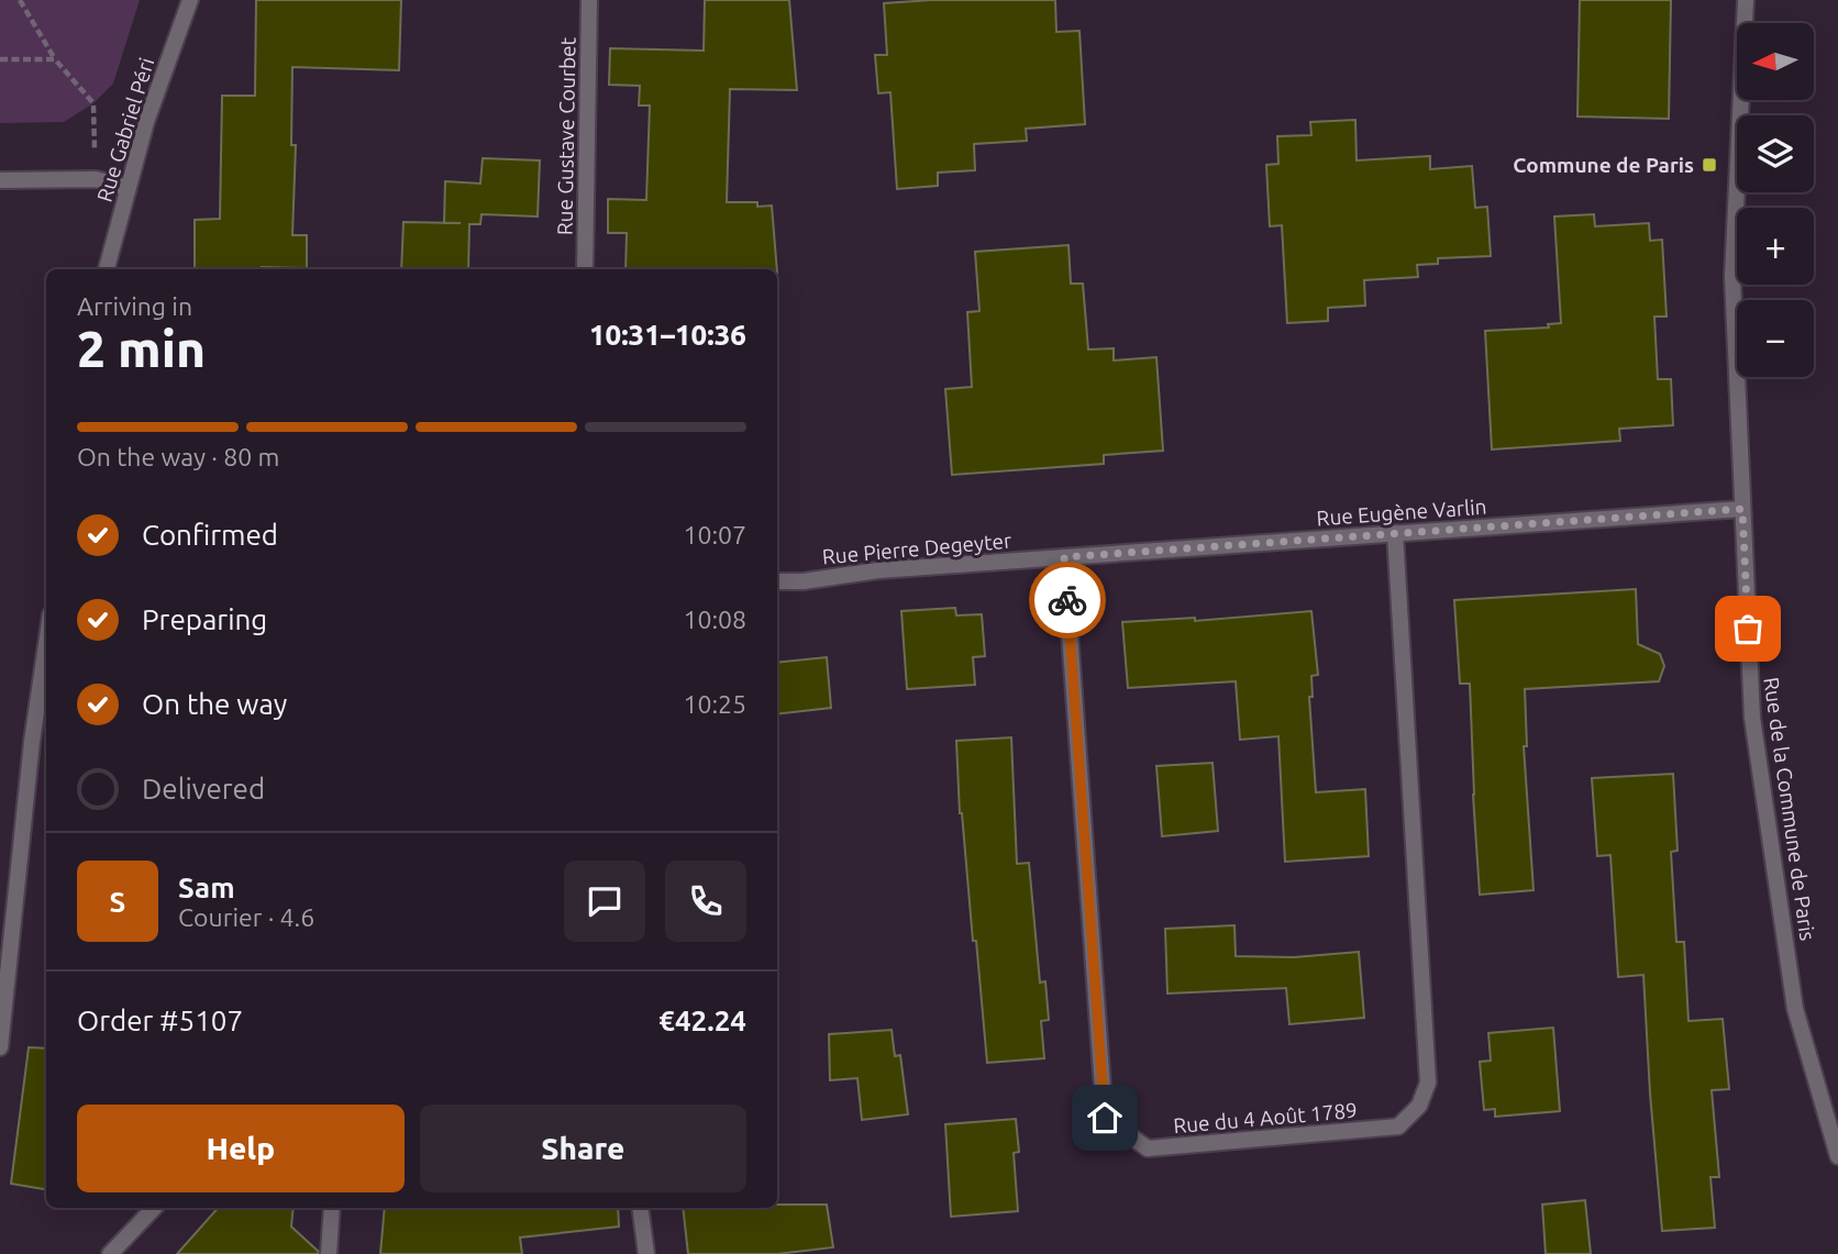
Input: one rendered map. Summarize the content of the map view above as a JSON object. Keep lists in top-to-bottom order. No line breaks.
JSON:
{"streets":{"street":["Rue Gabriel Péri","Rue Gustave Courbet","Rue Eugène Varlin","Rue Pierre Degeyter","Rue de la Commune de Paris","Rue du 4 Août 1789"]},"crossings":[["Rue Eugène Varlin","Rue Pierre Degeyter"],["Rue Eugène Varlin","Rue de la Commune de Paris"],["Rue Eugène Varlin","Rue du 4 Août 1789"],["Rue Pierre Degeyter","Rue du 4 Août 1789"]],"places":{"transit":["Commune de Paris"]},"north":"left","page":{"map_buttons":["+","−"],"heading":["2 min","Arriving in","10:31–10:36"],"panel":["Sam","Courier · 4.6","Order #5107","€42.24"],"bar":"On the way · 80 m","list":[["Confirmed","10:07"],["Preparing","10:08"],["On the way","10:25"],"Delivered"],"round":"S","buttons":["Help","Share"]}}
